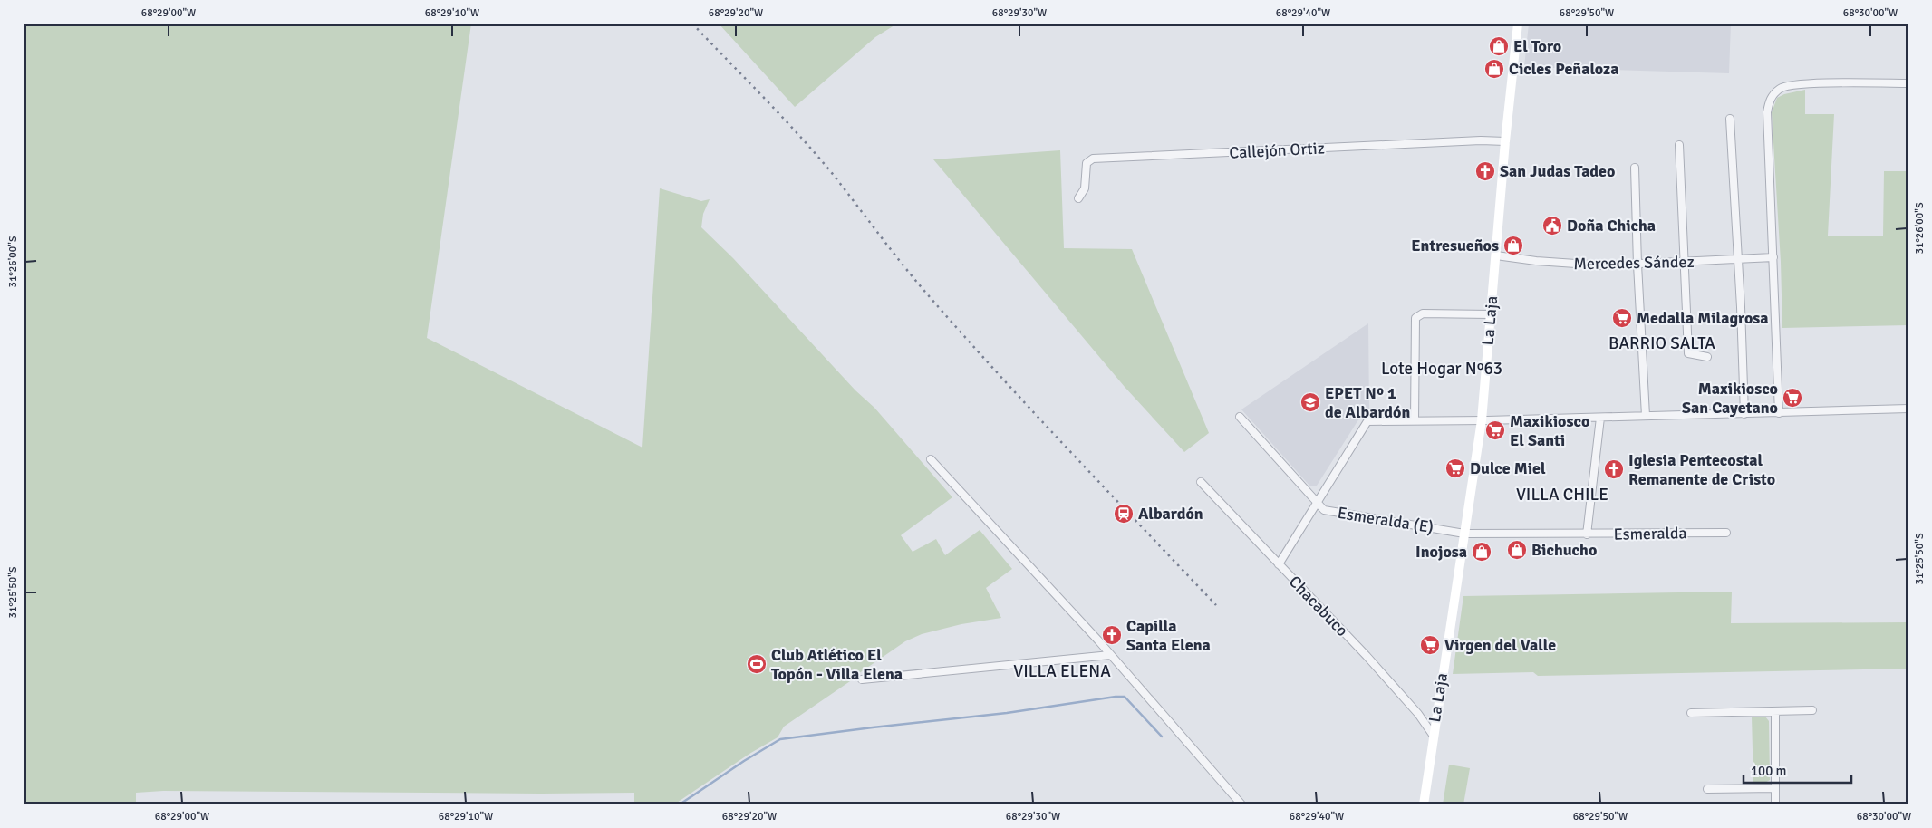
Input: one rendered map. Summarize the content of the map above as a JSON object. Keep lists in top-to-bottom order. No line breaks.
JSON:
{"streets":{"main road":["La Laja"],"street":["Callejón Ortiz","Mercedes Sández","Esmeralda (E)","Esmeralda","Chacabuco"]},"crossings":[["Callejón Ortiz","La Laja"],["Mercedes Sández","La Laja"],["La Laja","Esmeralda (E)"],["La Laja","Esmeralda"],["La Laja","Chacabuco"],["Esmeralda (E)","Esmeralda"]],"districts":["BARRIO SALTA","Lote Hogar Nº63","VILLA CHILE","VILLA ELENA"],"places":{"shop":["El Toro","Cicles Peñaloza","Entresueños","Bichucho","Inojosa"],"church":["San Judas Tadeo","Iglesia Pentecostal Remanente de Cristo","Capilla Santa Elena"],"public building":["Doña Chicha"],"supermarket":["Medalla Milagrosa","Maxikiosco San Cayetano","Maxikiosco El Santi","Dulce Miel","Virgen del Valle"],"school or university":["EPET Nº 1 de Albardón"],"station":["Albardón"],"sports":["Club Atlético El Topón - Villa Elena"]},"scale_bar":"100 m","coordinates":["68°29'00\"W","68°29'10\"W","68°29'20\"W","68°29'30\"W","68°29'40\"W","68°29'50\"W","68°30'00\"W","31°26'00\"S","31°25'50\"S"]}
